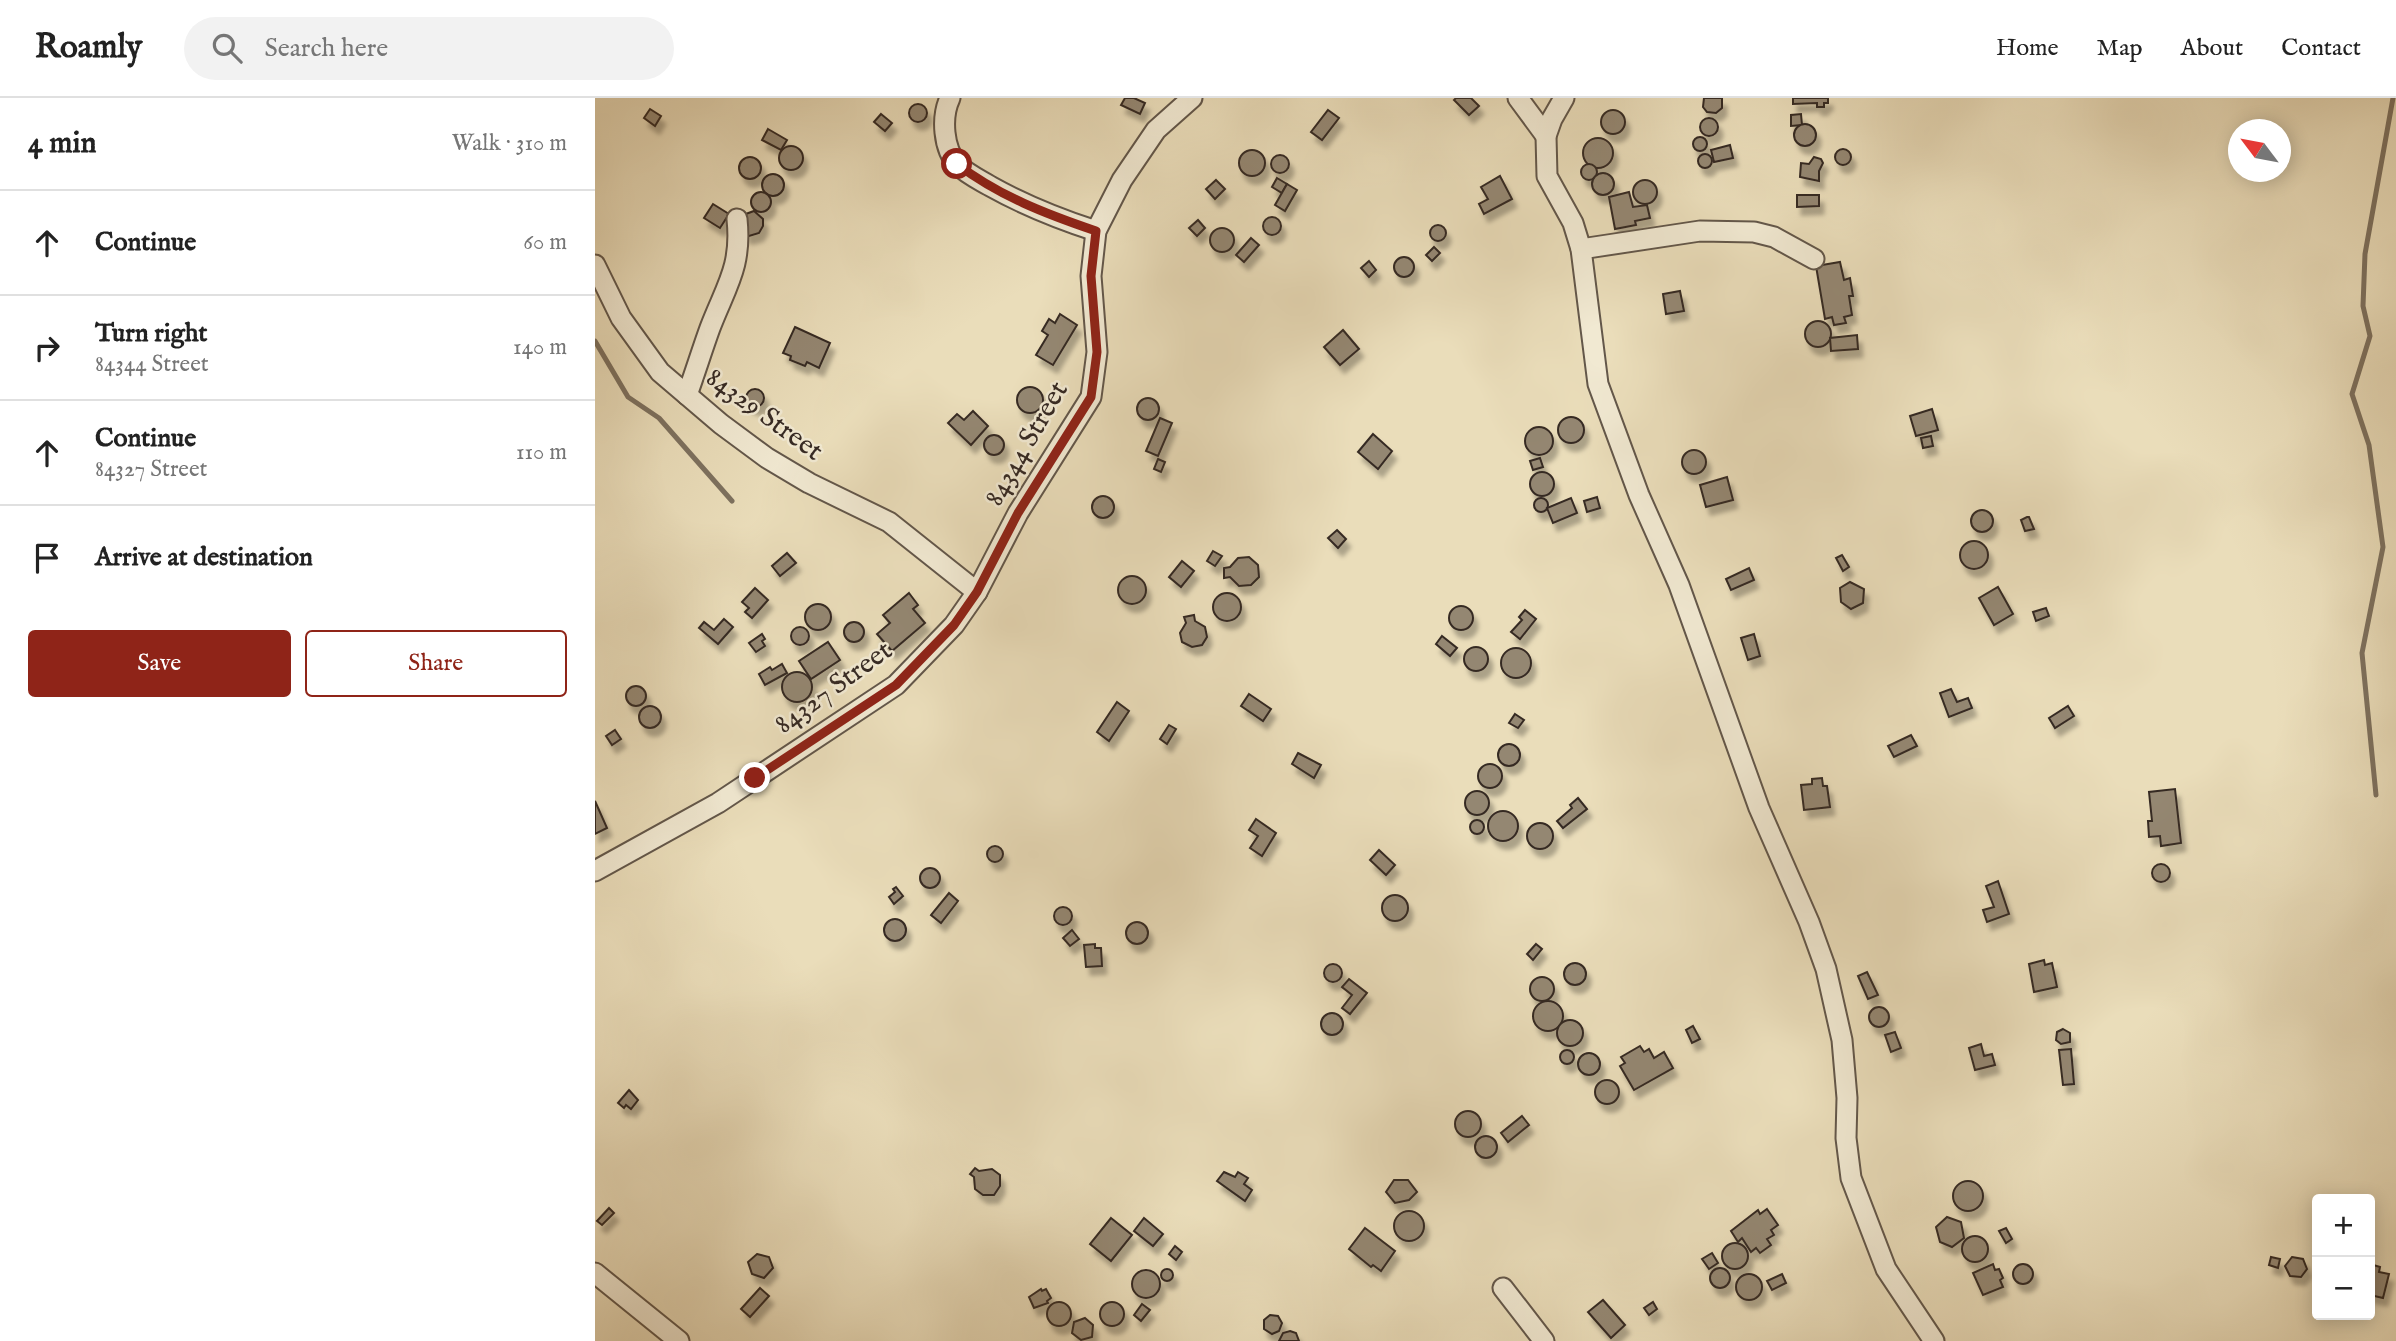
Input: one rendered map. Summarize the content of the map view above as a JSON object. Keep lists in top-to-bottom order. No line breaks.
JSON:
{"streets":{"street":["84329 Street","84344 Street","84327 Street"]},"crossings":[["84329 Street","84344 Street"],["84329 Street","84327 Street"],["84344 Street","84327 Street"]],"north":"top left","page":{"header":"Roamly","search":"Search here","nav":["Home","Map","About","Contact"],"heading":["4 min","Walk · 310 m"],"list":[["Continue","60 m"],["Turn right","84344 Street","140 m"],["Continue","84327 Street","110 m"],"Arrive at destination"],"buttons":["Save","Share"],"map_buttons":["+","−"]}}
